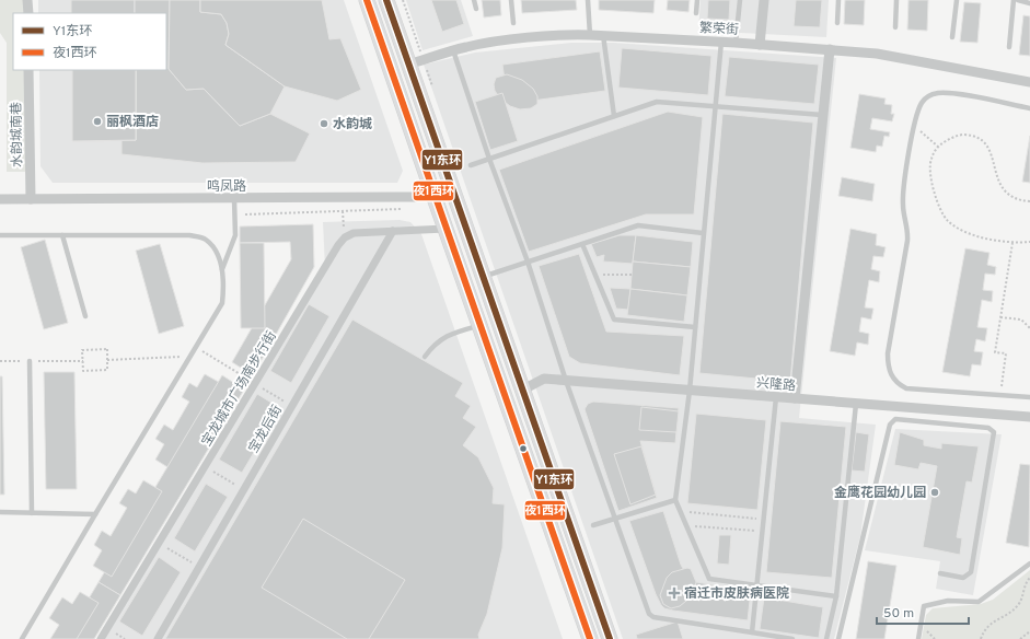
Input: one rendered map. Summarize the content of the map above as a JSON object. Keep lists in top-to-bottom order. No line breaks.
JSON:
{"streets":{"street":["繁荣街","水韵城南巷","鸣凤路","兴隆路","宝龙城市广场南步行街","宝龙后街"]},"crossings":[["水韵城南巷","鸣凤路"]],"places":{"other":["丽枫酒店","水韵城","金鹰花园幼儿园"],"health":["宿迁市皮肤病医院"]},"lines":["transit line Y1东环","transit line 夜1西环"],"legend":["Y1东环","夜1西环"],"scale_bar":"50 m"}
